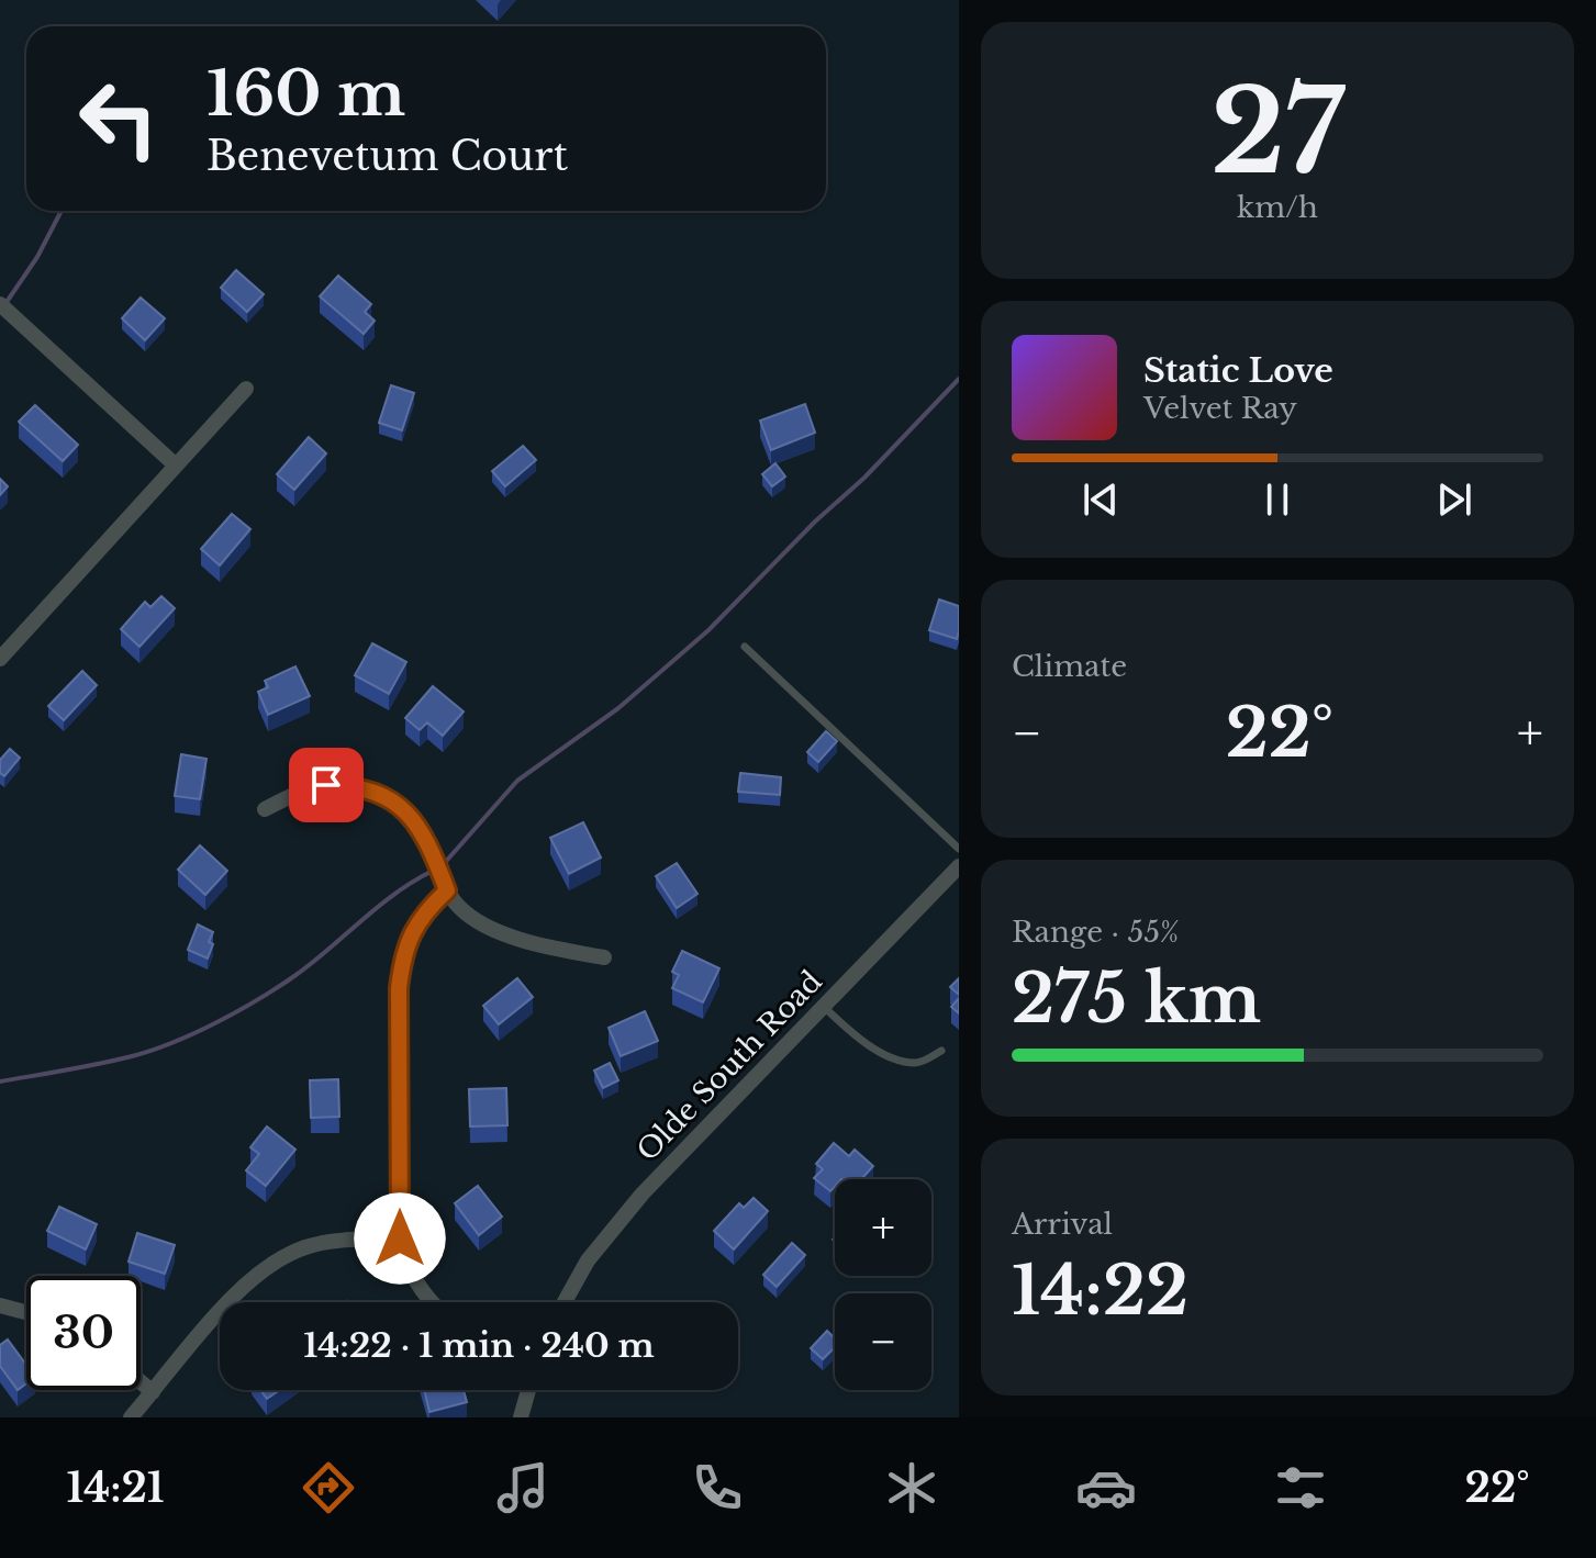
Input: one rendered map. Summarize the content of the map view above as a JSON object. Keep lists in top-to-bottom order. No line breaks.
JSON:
{"streets":{"street":["Olde South Road"]},"page":{"tile":[["27","km/h"],"Climate",["Range · 55%","275 km"],["Arrival","14:22"]],"turn":["160 m","Benevetum Court"],"song":["Static Love","Velvet Ray"],"heat":["−","22°","+"],"map_buttons":["+","−"],"limit":"30","trip":"14:22 · 1 min · 240 m","tabs":["14:21","22°"]}}
